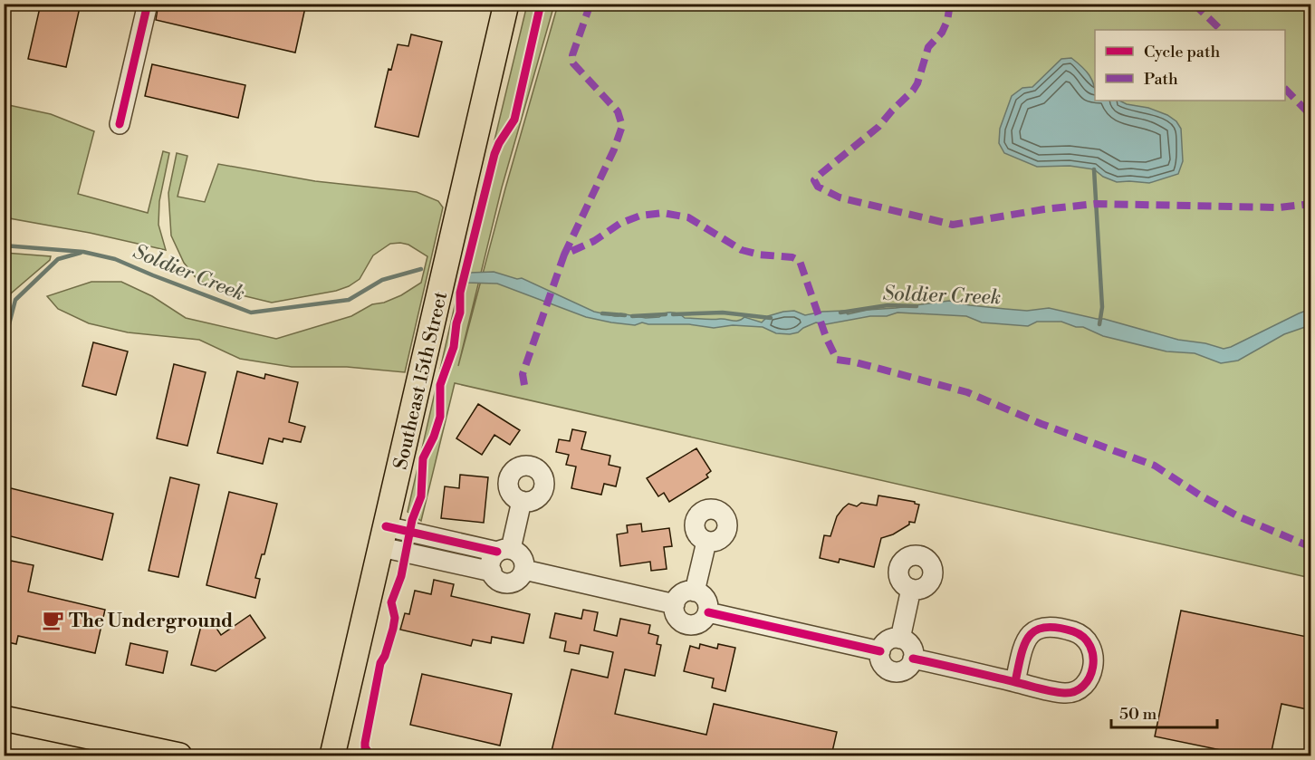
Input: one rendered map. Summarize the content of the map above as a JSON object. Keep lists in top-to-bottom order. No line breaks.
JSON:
{"streets":{"main road":["Southeast 15th Street"]},"water":["Soldier Creek"],"places":{"cafe":["The Underground"]},"legend":["Cycle path","Path"],"scale_bar":"50 m"}
